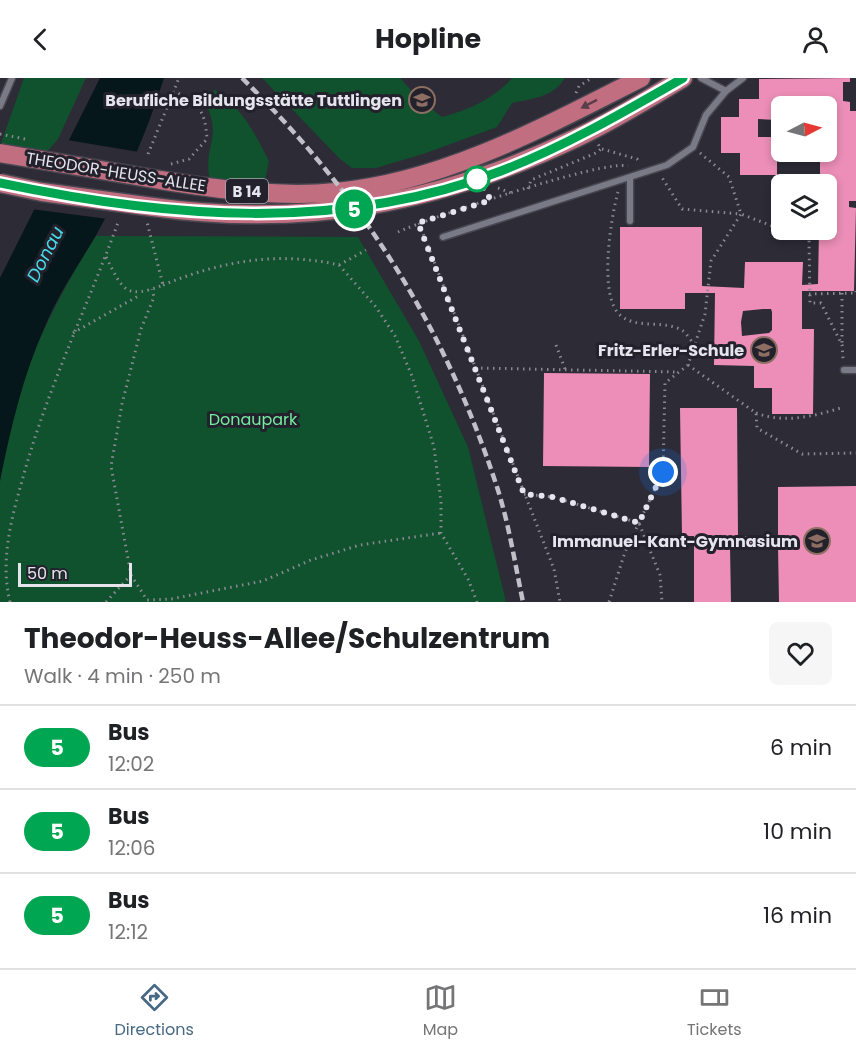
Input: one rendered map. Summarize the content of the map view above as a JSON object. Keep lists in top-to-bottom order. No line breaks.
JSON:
{"streets":{"main road":["THEODOR-HEUSS-ALLEE","B 14"]},"water":["Donau"],"parks":["Donaupark"],"places":{"school or university":["Berufliche Bildungsstätte Tuttlingen","Fritz-Erler-Schule","Immanuel-Kant-Gymnasium"]},"lines":["bus line 5"],"scale_bar":"50 m","north":"right","page":{"header":"Hopline","on_map":"5","scale":"50 m","heading":["Theodor-Heuss-Allee/Schulzentrum","Walk · 4 min · 250 m"],"list":[{"mark":"5","name":"Bus","note":"12:02","value":"6 min"},{"mark":"5","name":"Bus","note":"12:06","value":"10 min"},{"mark":"5","name":"Bus","note":"12:12","value":"16 min"}],"tabs":["Directions","Map","Tickets"]}}
